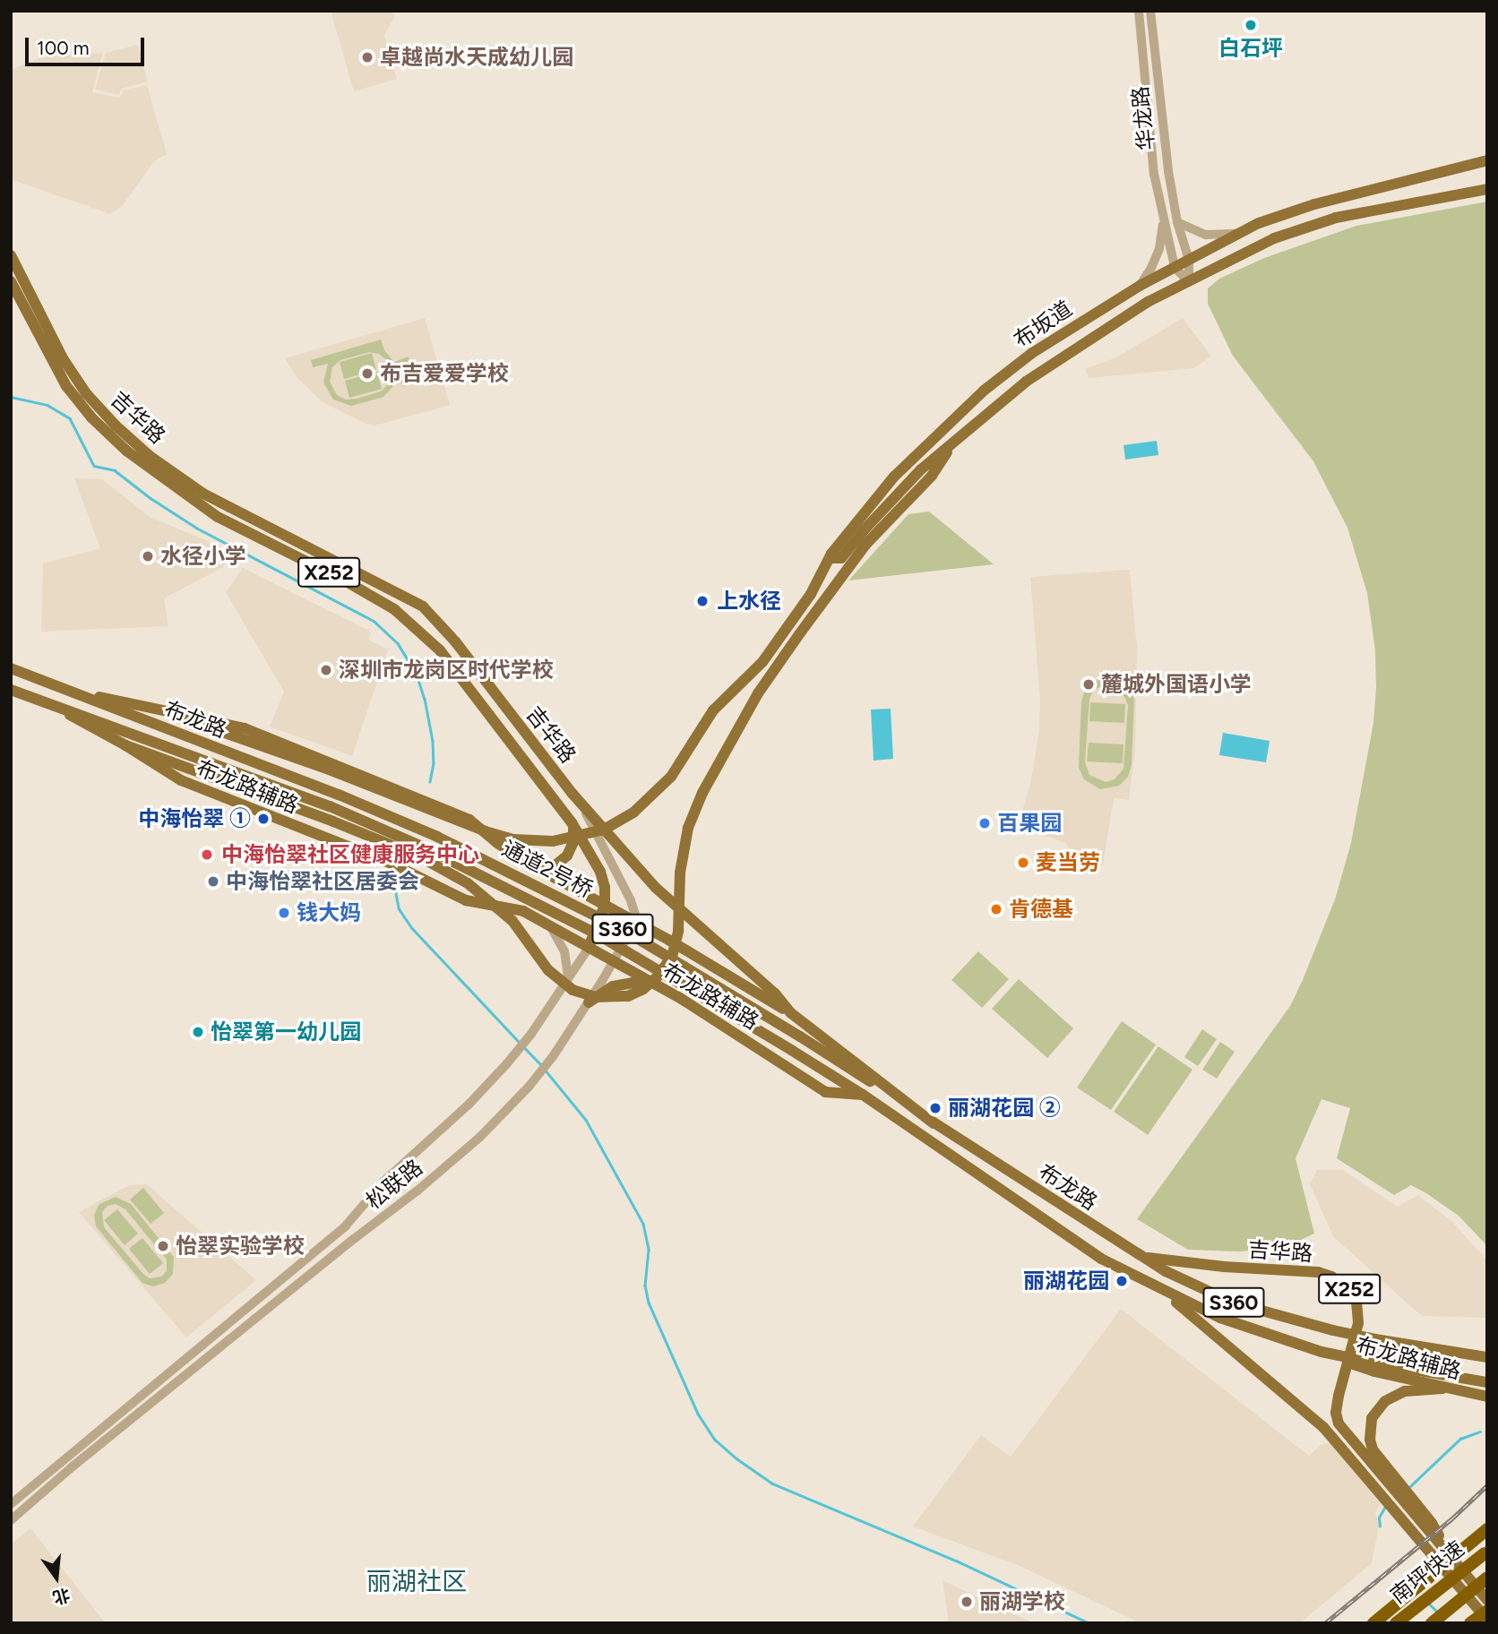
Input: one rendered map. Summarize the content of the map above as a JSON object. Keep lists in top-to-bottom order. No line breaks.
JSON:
{"streets":{"highway":["南坪快速"],"main road":["布坂道","吉华路","X252","布龙路","布龙路辅路","通道2号桥","S360"],"street":["华龙路","松联路"]},"crossings":[["华龙路","布坂道"],["布坂道","布龙路辅路"],["吉华路","X252"],["吉华路","布龙路"],["吉华路","布龙路辅路"],["吉华路","松联路"],["X252","布龙路"],["X252","布龙路辅路"],["布龙路","布龙路辅路"],["布龙路","通道2号桥"],["布龙路辅路","松联路"]],"districts":["丽湖社区"],"places":["白石坪","卓越尚水天成幼儿园","布吉爱爱学校","水径小学","上水径","深圳市龙岗区时代学校","麓城外国语小学","中海怡翠 ①","百果园","中海怡翠社区健康服务中心","麦当劳","中海怡翠社区居委会","肯德基","钱大妈","怡翠第一幼儿园","丽湖花园 ②","怡翠实验学校","丽湖花园","丽湖学校"],"scale_bar":"100 m","north":"bottom"}
